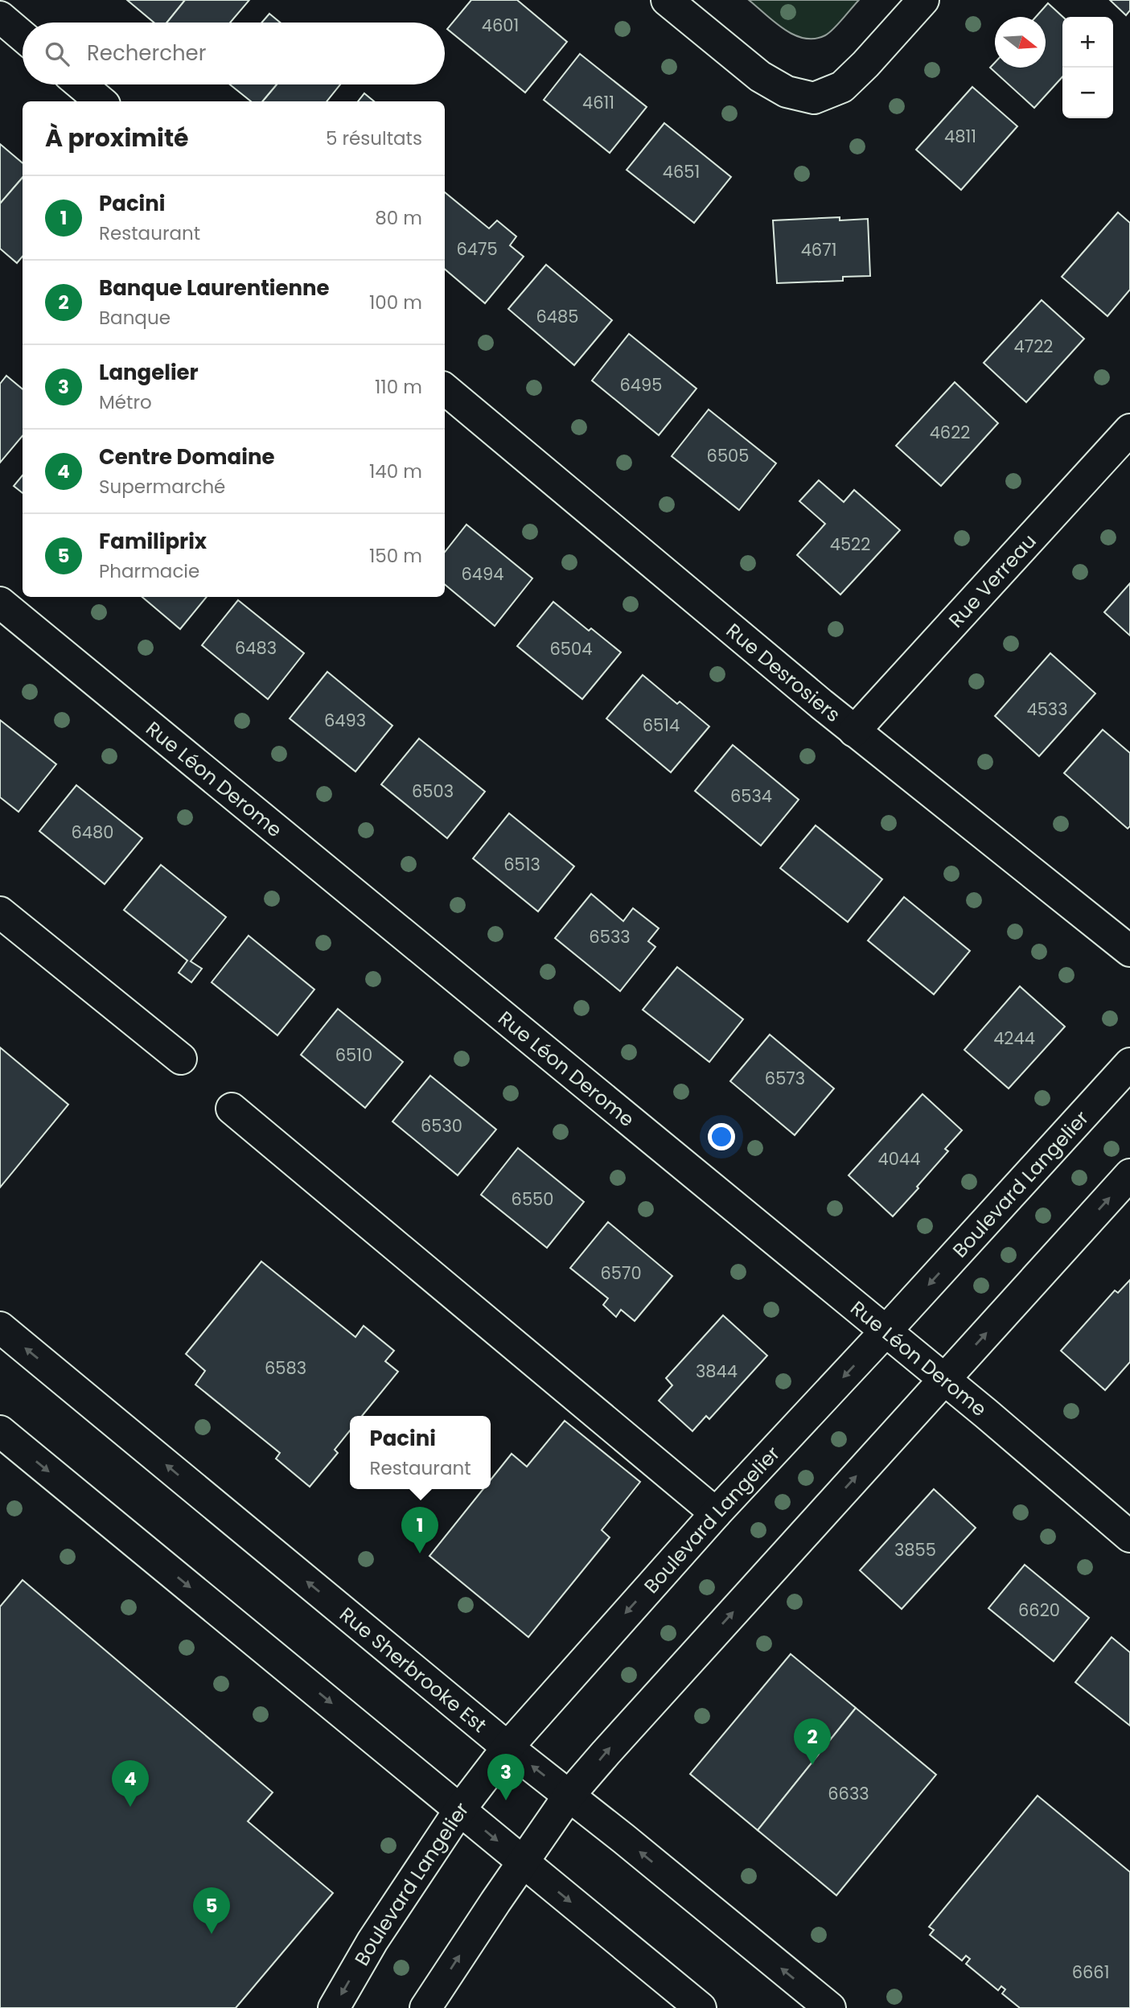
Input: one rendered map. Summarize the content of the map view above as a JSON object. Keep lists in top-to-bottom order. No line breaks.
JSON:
{"streets":{"main road":["Rue Verreau","Rue Desrosiers","Rue Léon Derome","Boulevard Langelier","Rue Sherbrooke Est"]},"crossings":[["Rue Verreau","Rue Desrosiers"],["Rue Léon Derome","Boulevard Langelier"],["Boulevard Langelier","Rue Sherbrooke Est"]],"house_numbers":["4601","4611","4811","4651","6475","4671","6485","4722","6495","4622","6505","4522","6494","6483","6504","4533","6493","6514","6503","6534","6480","6513","6533","4244","6510","6573","6530","4044","6550","6570","6583","3844","3855","6620","6633","6661"],"north":"right","page":{"map_buttons":["+","−"],"search":"Rechercher","heading":["À proximité","5 résultats"],"list":[{"mark":"1","name":"Pacini","note":"Restaurant","value":"80 m"},{"mark":"2","name":"Banque Laurentienne","note":"Banque","value":"100 m"},{"mark":"3","name":"Langelier","note":"Métro","value":"110 m"},{"mark":"4","name":"Centre Domaine","note":"Supermarché","value":"140 m"},{"mark":"5","name":"Familiprix","note":"Pharmacie","value":"150 m"}],"popup":["Pacini","Restaurant"],"pins":["1","2","3","4","5"]}}
